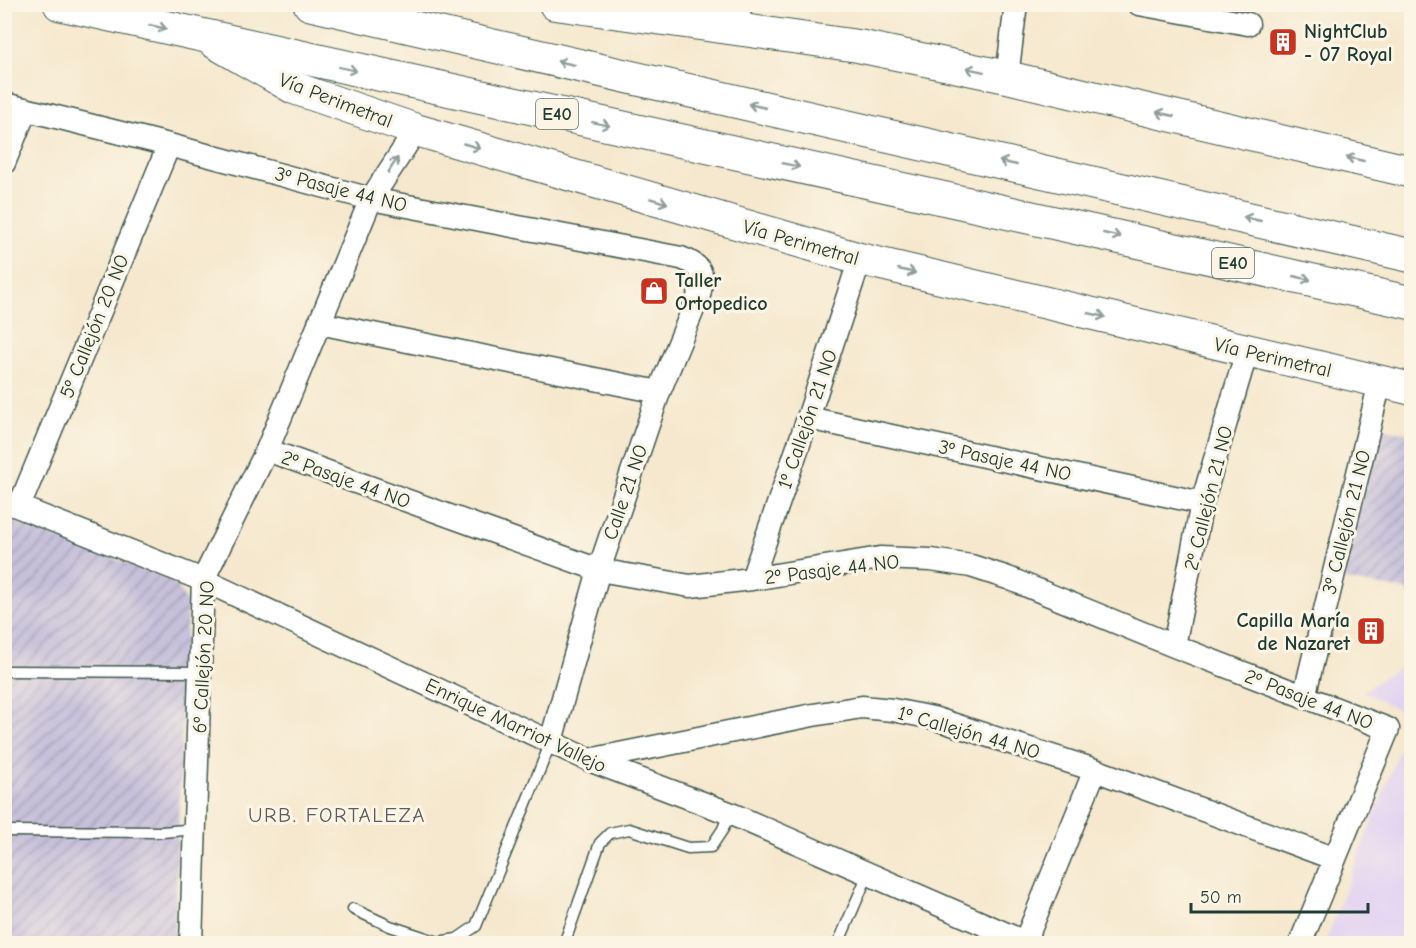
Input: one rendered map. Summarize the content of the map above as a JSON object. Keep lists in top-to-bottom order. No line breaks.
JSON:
{"streets":{"highway":["Vía Perimetral","E40"],"street":["3º Pasaje 44 NO","5º Callejón 20 NO","1º Callejón 21 NO","2º Pasaje 44 NO","Calle 21 NO","2º Callejón 21 NO","3º Callejón 21 NO","6º Callejón 20 NO","Enrique Marriot Vallejo","1º Callejón 44 NO"]},"crossings":[["Vía Perimetral","1º Callejón 21 NO"],["Vía Perimetral","2º Callejón 21 NO"],["Vía Perimetral","3º Callejón 21 NO"],["Vía Perimetral","6º Callejón 20 NO"],["3º Pasaje 44 NO","5º Callejón 20 NO"],["3º Pasaje 44 NO","1º Callejón 21 NO"],["3º Pasaje 44 NO","Calle 21 NO"],["3º Pasaje 44 NO","2º Callejón 21 NO"],["3º Pasaje 44 NO","6º Callejón 20 NO"],["5º Callejón 20 NO","Enrique Marriot Vallejo"],["1º Callejón 21 NO","2º Pasaje 44 NO"],["2º Pasaje 44 NO","Calle 21 NO"],["2º Pasaje 44 NO","2º Callejón 21 NO"],["2º Pasaje 44 NO","3º Callejón 21 NO"],["2º Pasaje 44 NO","6º Callejón 20 NO"],["2º Pasaje 44 NO","1º Callejón 44 NO"],["Calle 21 NO","Enrique Marriot Vallejo"],["6º Callejón 20 NO","Enrique Marriot Vallejo"],["Enrique Marriot Vallejo","1º Callejón 44 NO"]],"districts":["URB. FORTALEZA"],"places":{"building":["NightClub - 07 Royal","Capilla María de Nazaret"],"shop":["Taller Ortopedico"]},"scale_bar":"50 m"}
